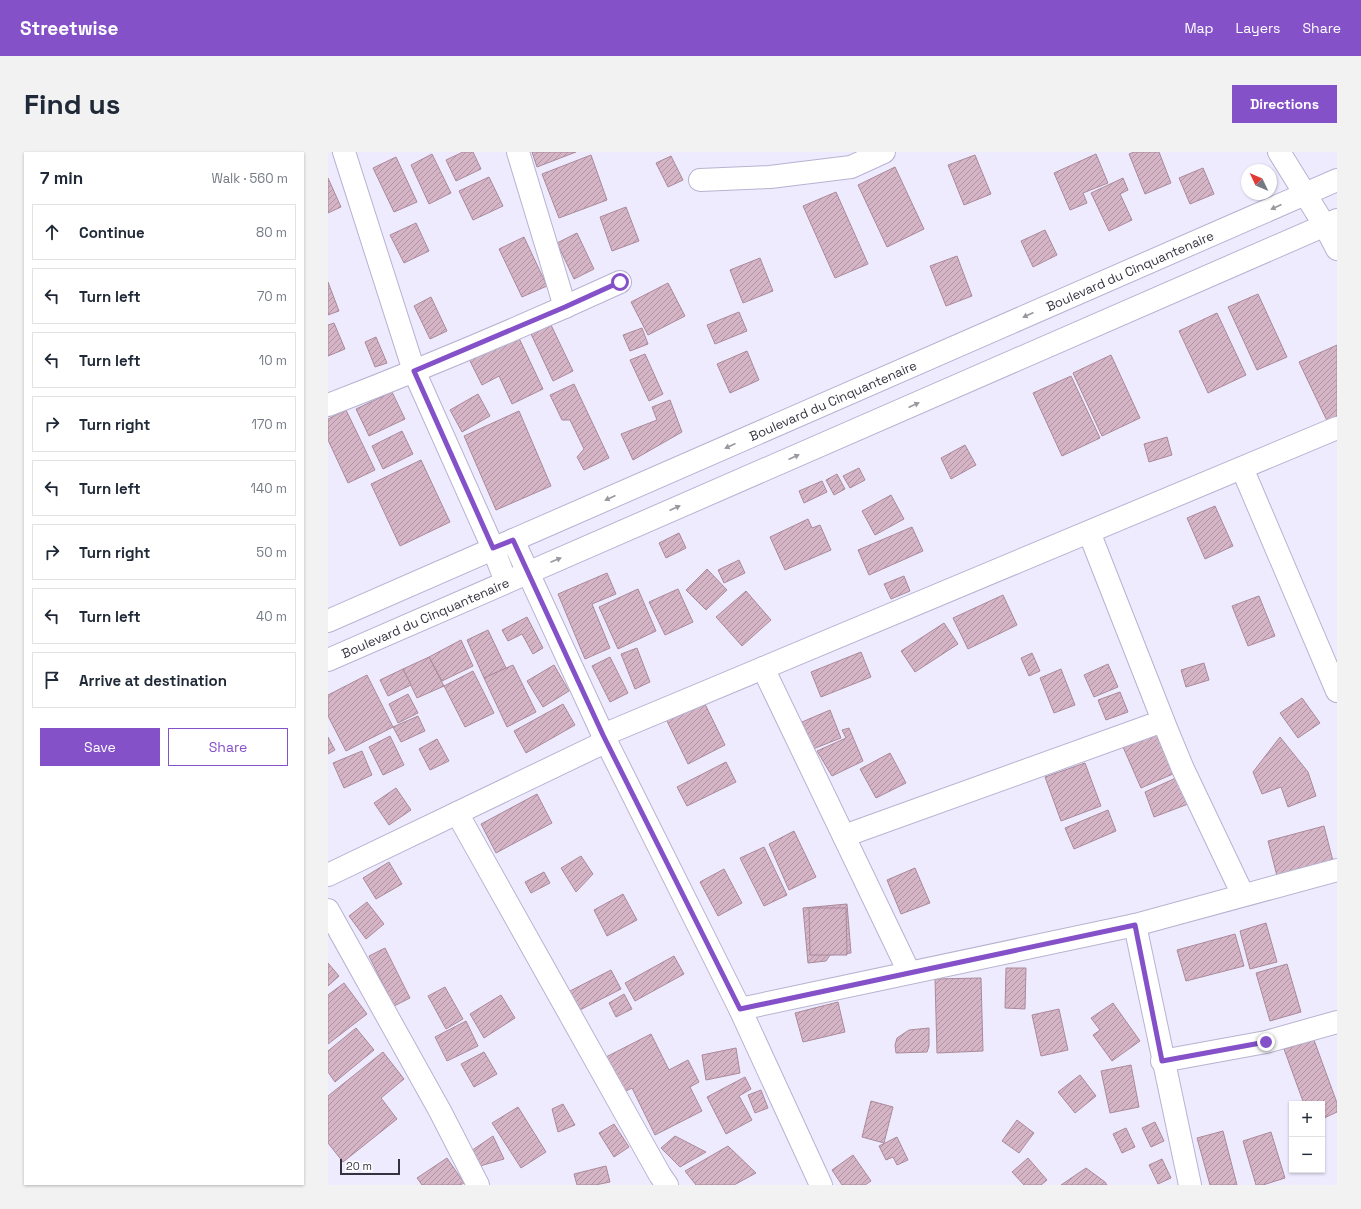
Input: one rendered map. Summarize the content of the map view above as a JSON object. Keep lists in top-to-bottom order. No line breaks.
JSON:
{"streets":{"street":["Boulevard du Cinquantenaire"]},"scale_bar":"20 m","north":"top left","page":{"header":"Streetwise","nav":["Map","Layers","Share"],"buttons":["Directions",["Save","Share"]],"title":"Find us","heading":["7 min","Walk · 560 m"],"list":[["Continue","80 m"],["Turn left","70 m"],["Turn left","10 m"],["Turn right","170 m"],["Turn left","140 m"],["Turn right","50 m"],["Turn left","40 m"],"Arrive at destination"],"map_buttons":["+","−"],"scale":"20 m"}}
